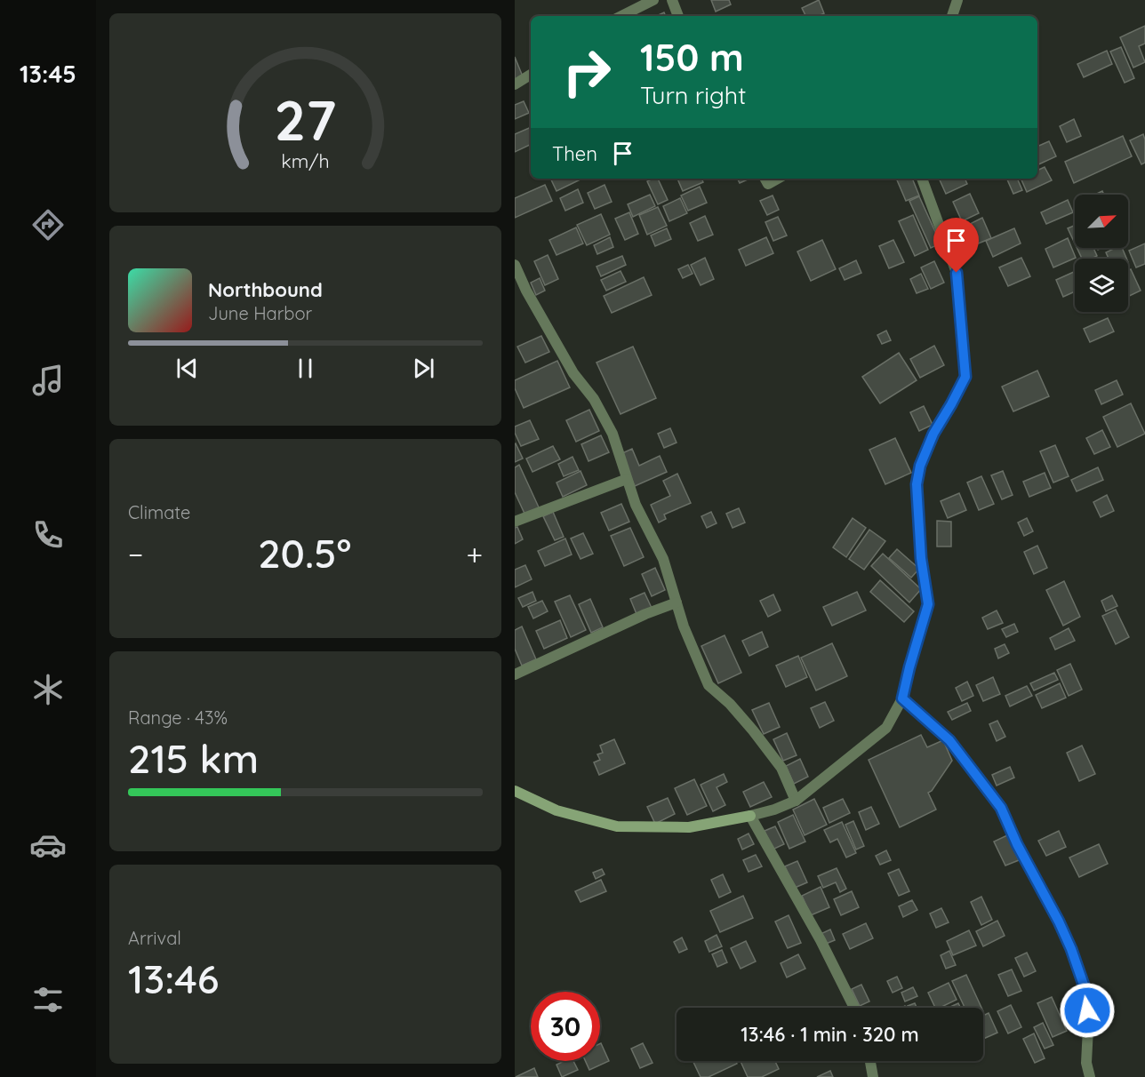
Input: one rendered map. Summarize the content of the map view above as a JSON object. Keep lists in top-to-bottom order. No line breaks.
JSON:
{"north":"top right","page":{"tabs":"13:45","turn":["150 m","Turn right"],"then":"Then","song":["Northbound","June Harbor"],"tile":["Climate",["Range · 43%","215 km"],["Arrival","13:46"]],"heat":["−","20.5°","+"],"limit":"30","trip":"13:46 · 1 min · 320 m","gauge":["27","km/h"]}}
